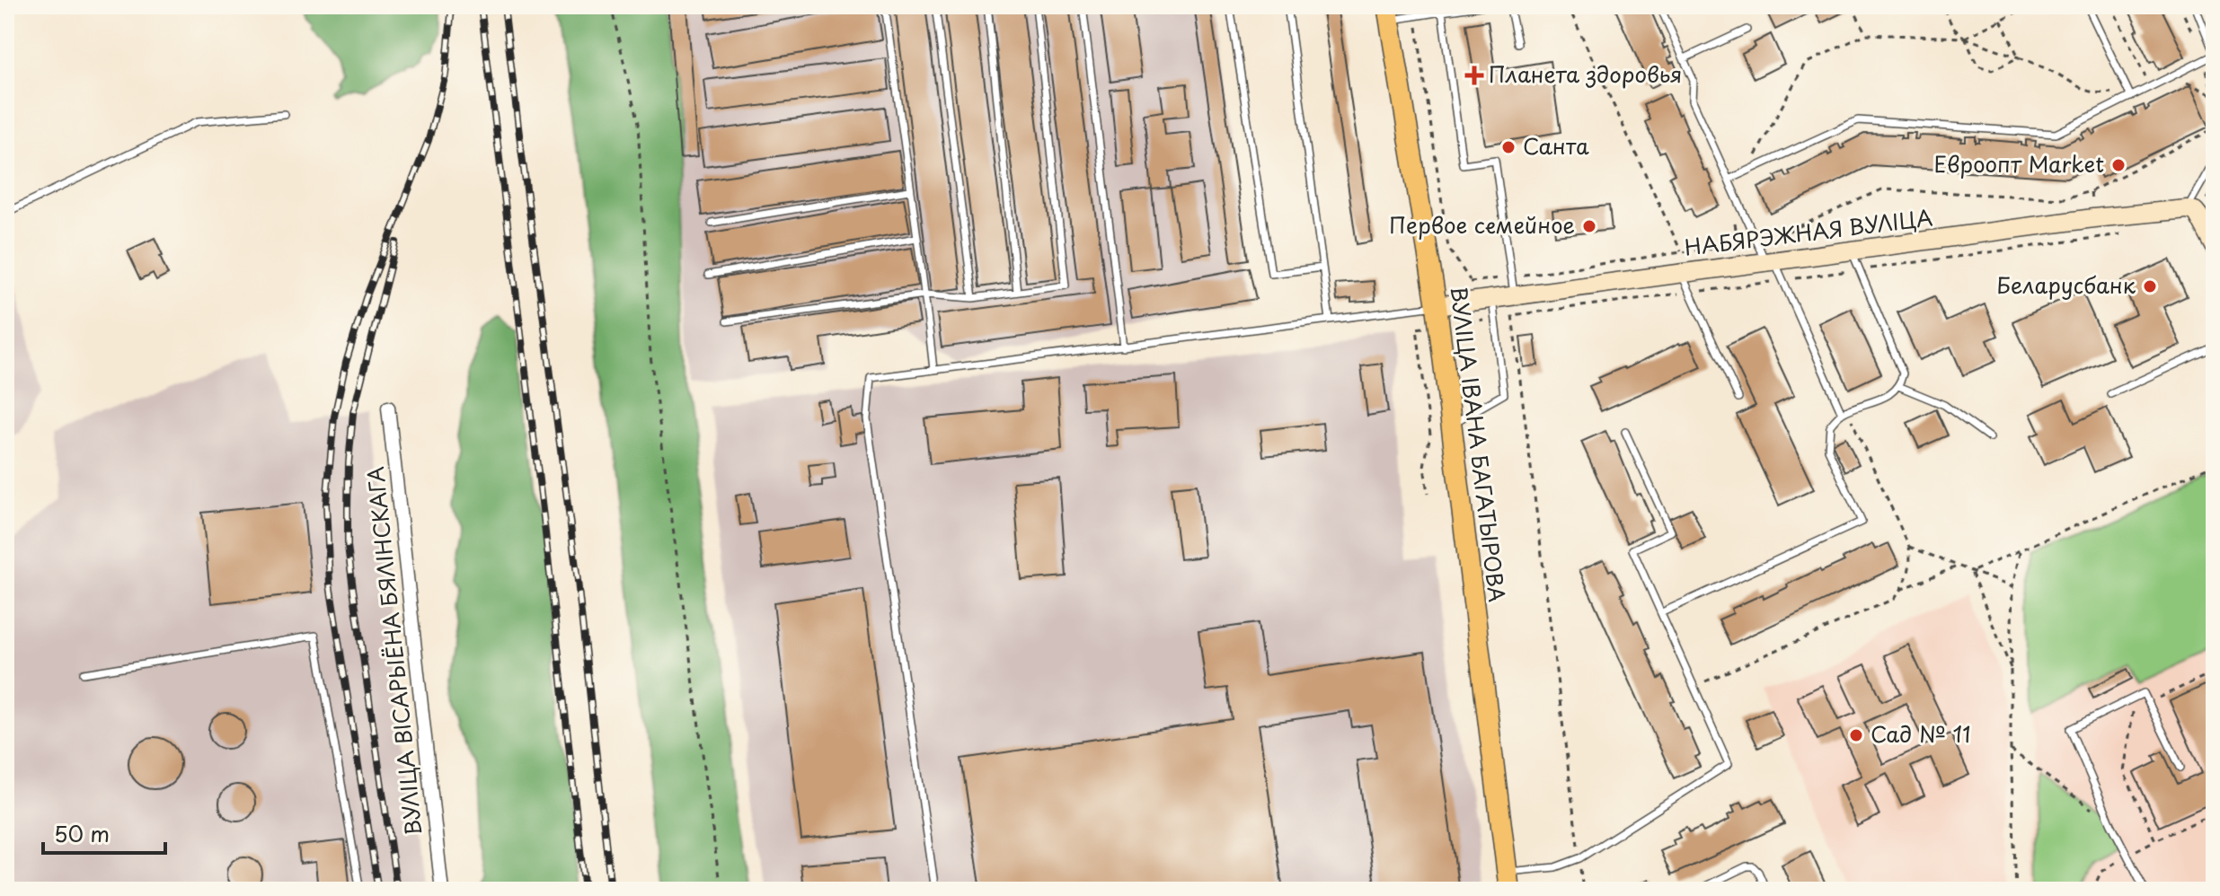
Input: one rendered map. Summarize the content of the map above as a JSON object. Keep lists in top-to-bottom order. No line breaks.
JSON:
{"streets":{"main road":["НАБЯРЭЖНАЯ ВУЛІЦА","ВУЛІЦА ІВАНА БАГАТЫРОВА"],"street":["ВУЛІЦА ВІСАРЫЁНА БЯЛІНСКАГА"]},"crossings":[["НАБЯРЭЖНАЯ ВУЛІЦА","ВУЛІЦА ІВАНА БАГАТЫРОВА"]],"places":{"health":["Планета здоровья"],"other":["Санта","Евроопт Market","Первое семейное","Беларусбанк","Сад № 11"]},"scale_bar":"50 m"}
